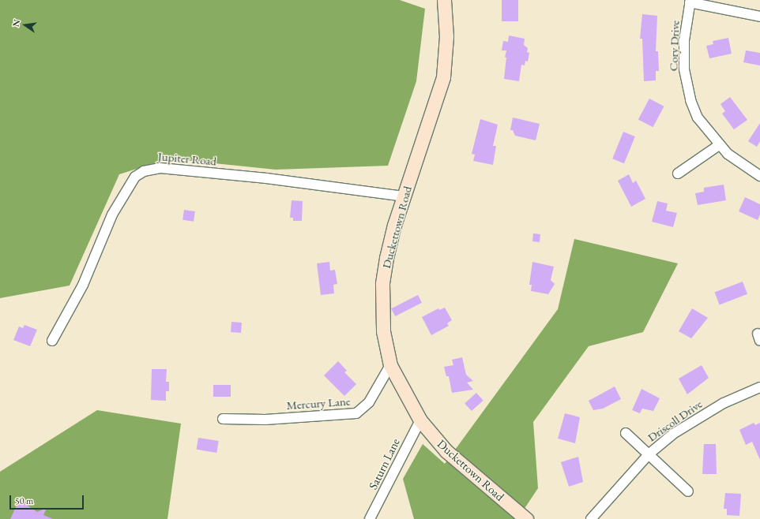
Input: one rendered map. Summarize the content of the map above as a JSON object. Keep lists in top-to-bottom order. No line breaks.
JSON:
{"streets":{"street":["Cory Drive","Jupiter Road","Duckettown Road","Mercury Lane","Driscoll Drive","Saturn Lane"]},"crossings":[["Jupiter Road","Duckettown Road"],["Duckettown Road","Mercury Lane"],["Duckettown Road","Saturn Lane"]],"scale_bar":"50 m","north":"left"}
